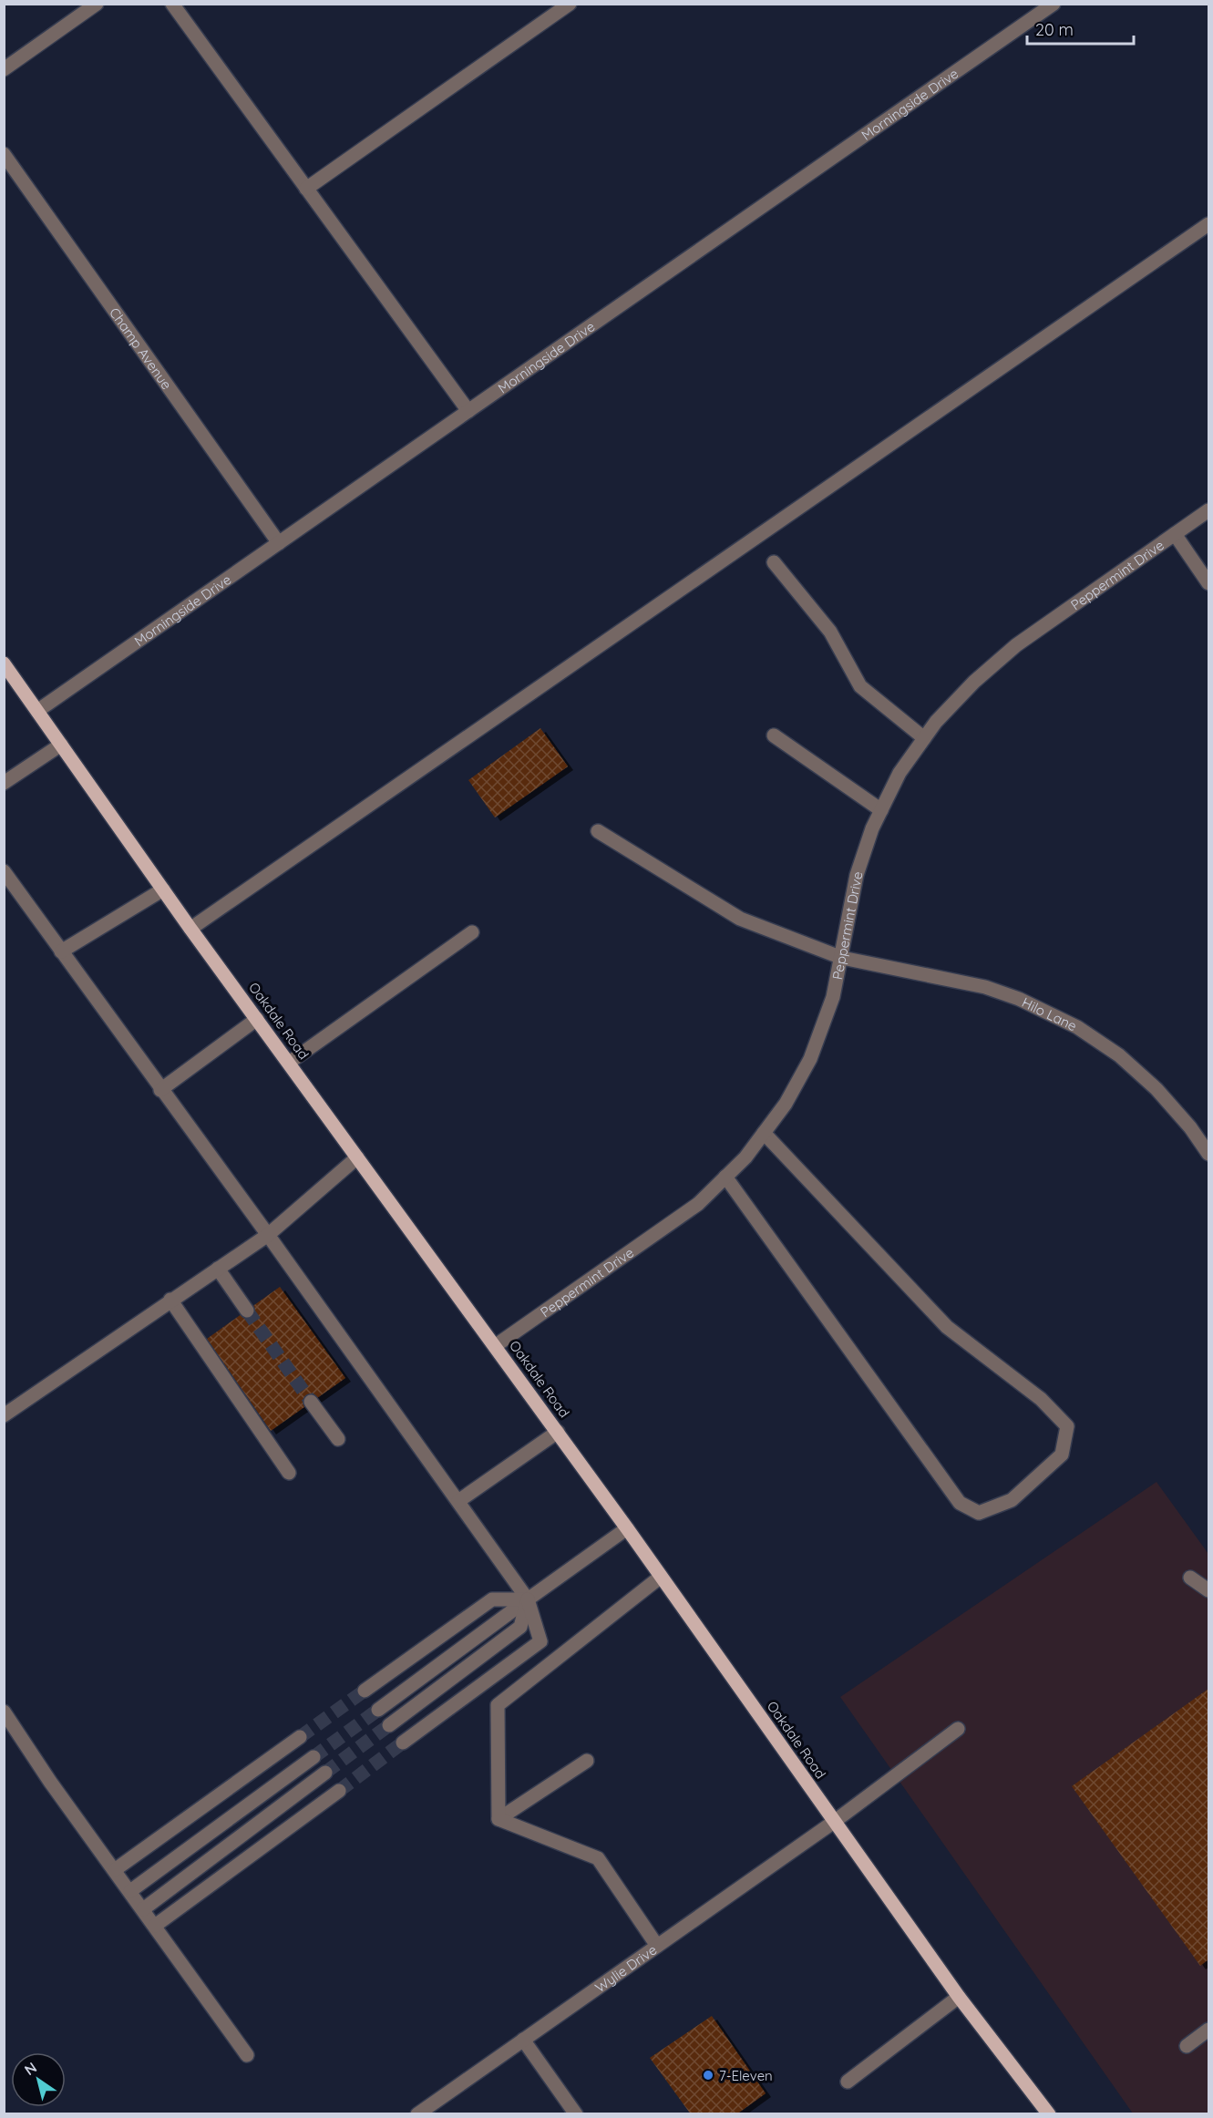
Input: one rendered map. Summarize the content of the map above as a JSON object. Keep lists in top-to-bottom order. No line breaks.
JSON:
{"streets":{"main road":["Oakdale Road"],"street":["Morningside Drive","Champ Avenue","Peppermint Drive","Hilo Lane","Wylie Drive"]},"crossings":[["Morningside Drive","Champ Avenue"],["Morningside Drive","Oakdale Road"],["Peppermint Drive","Hilo Lane"],["Peppermint Drive","Oakdale Road"],["Oakdale Road","Wylie Drive"]],"places":["7-Eleven"],"scale_bar":"20 m","north":"top left"}
